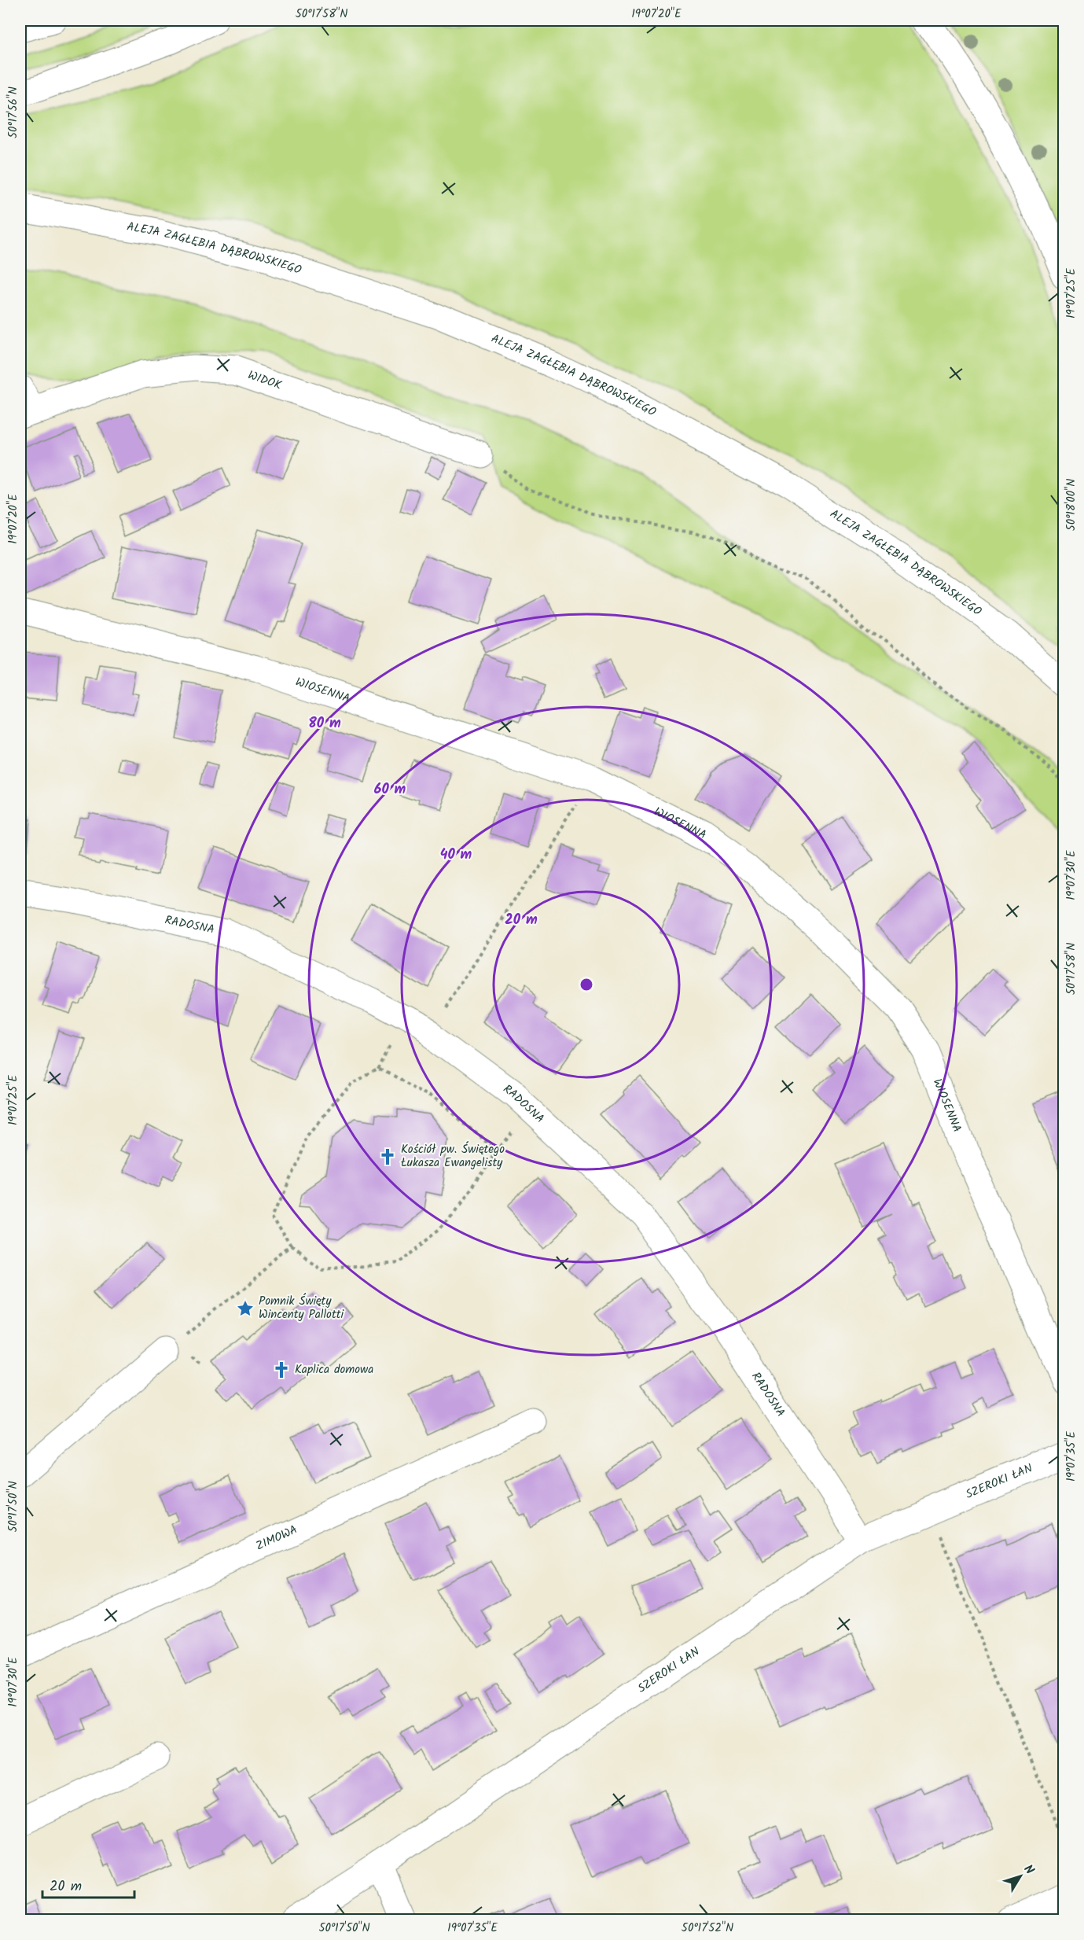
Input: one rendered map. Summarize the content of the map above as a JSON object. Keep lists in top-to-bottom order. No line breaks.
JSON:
{"streets":{"street":["ALEJA ZAGŁĘBIA DĄBROWSKIEGO","WIDOK","WIOSENNA","RADOSNA","SZEROKI ŁAN","ZIMOWA"]},"crossings":[["RADOSNA","SZEROKI ŁAN"]],"places":{"church":["Kościół pw. Świętego Łukasza Ewangelisty","Kaplica domowa"],"place":["Pomnik Święty Wincenty Pallotti"]},"scale_bar":"20 m","north":"top right","coordinates":["50°17'58\"N","19°07'20\"E","50°17'56\"N","19°07'25\"E","50°18'00\"N","19°07'30\"E","19°07'35\"E","50°17'50\"N","50°17'52\"N"],"rings":["80 m","60 m","40 m","20 m"]}
